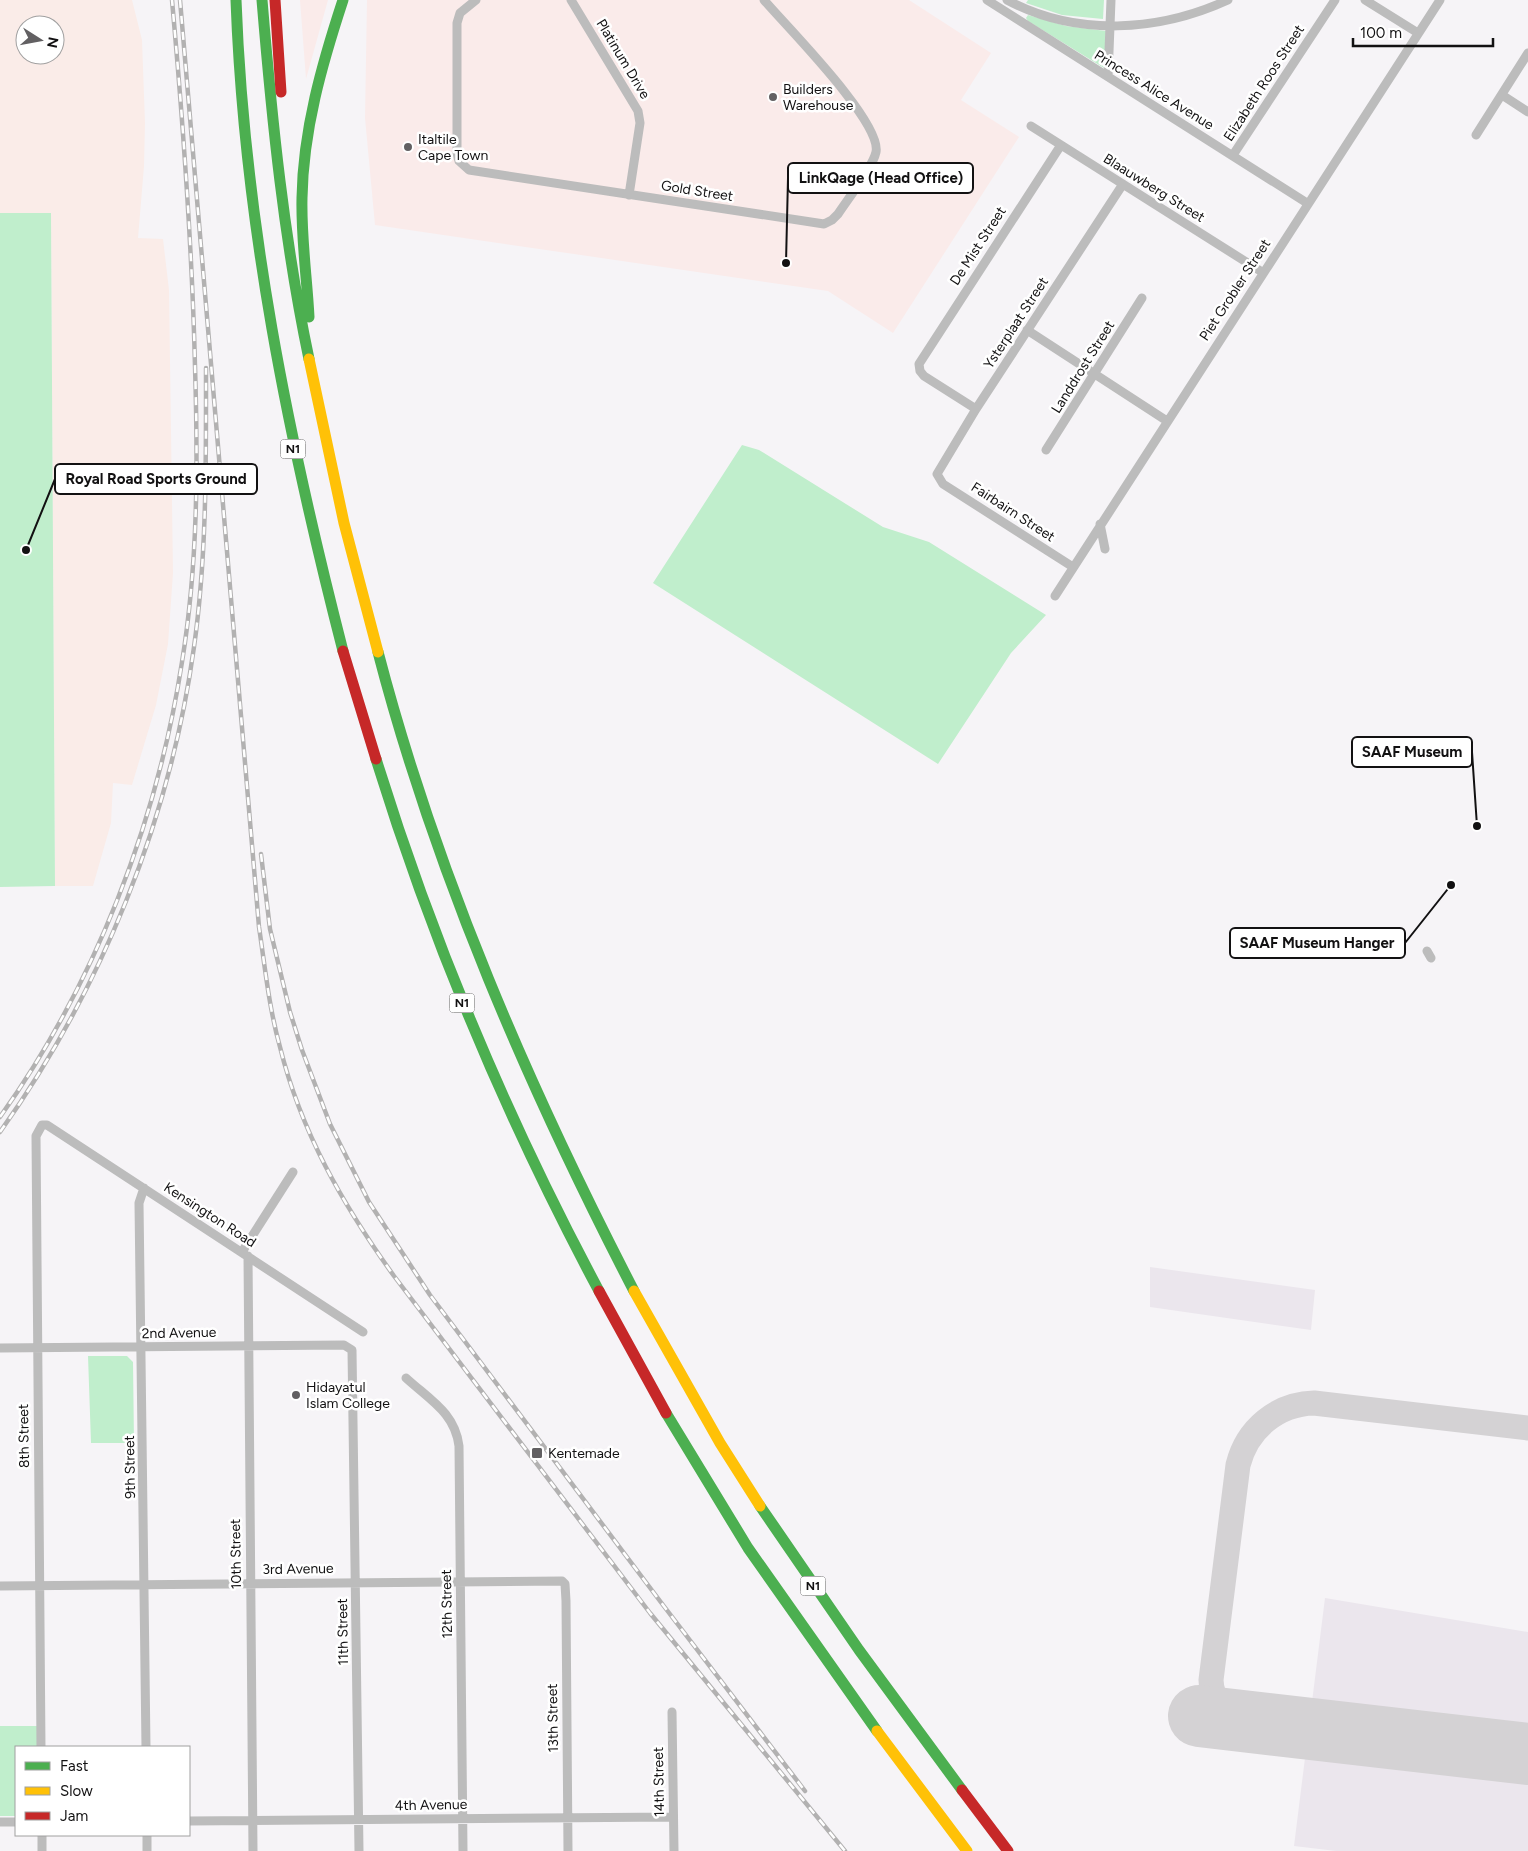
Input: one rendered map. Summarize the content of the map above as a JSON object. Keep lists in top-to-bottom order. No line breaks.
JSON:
{"streets":{"highway":["N1"],"street":["Platinum Drive","Elizabeth Roos Street","Princess Alice Avenue","Blaauwberg Street","Gold Street","De Mist Street","Piet Grobler Street","Ysterplaat Street","Landdrost Street","Fairbairn Street","Kensington Road","2nd Avenue","8th Street","9th Street","10th Street","3rd Avenue","12th Street","11th Street","13th Street","14th Street","4th Avenue"]},"crossings":[["Platinum Drive","Gold Street"],["Elizabeth Roos Street","Princess Alice Avenue"],["Princess Alice Avenue","Piet Grobler Street"],["Blaauwberg Street","De Mist Street"],["Blaauwberg Street","Piet Grobler Street"],["Blaauwberg Street","Ysterplaat Street"],["De Mist Street","Ysterplaat Street"],["Piet Grobler Street","Fairbairn Street"],["Ysterplaat Street","Fairbairn Street"],["Kensington Road","8th Street"],["Kensington Road","9th Street"],["Kensington Road","10th Street"],["2nd Avenue","8th Street"],["2nd Avenue","9th Street"],["2nd Avenue","10th Street"],["2nd Avenue","11th Street"],["8th Street","3rd Avenue"],["9th Street","3rd Avenue"],["10th Street","3rd Avenue"],["10th Street","4th Avenue"],["3rd Avenue","12th Street"],["3rd Avenue","11th Street"],["3rd Avenue","13th Street"],["12th Street","4th Avenue"],["11th Street","4th Avenue"],["13th Street","4th Avenue"],["14th Street","4th Avenue"]],"places":{"other":["Builders Warehouse","Italtile Cape Town","LinkQage (Head Office)","Royal Road Sports Ground","SAAF Museum","SAAF Museum Hanger","Hidayatul Islam College"],"transit":["Kentemade"]},"legend":["Fast","Slow","Jam"],"scale_bar":"100 m","north":"right"}
